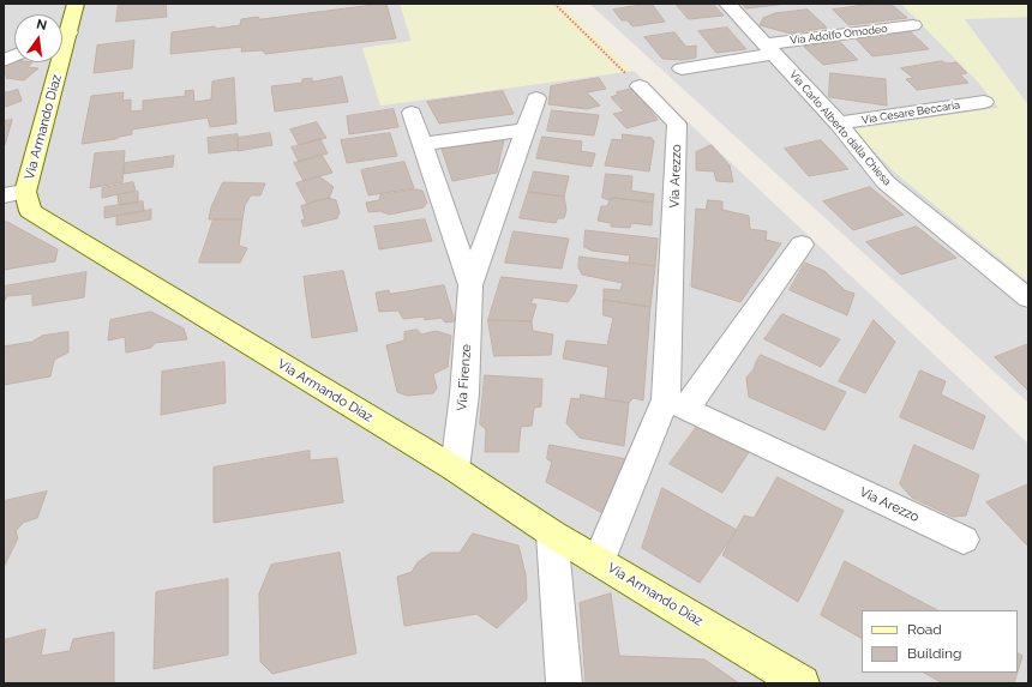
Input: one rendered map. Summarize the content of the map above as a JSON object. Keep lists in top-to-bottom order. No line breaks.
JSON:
{"streets":{"main road":["Via Armando Diaz"],"street":["Via Adolfo Omodeo","Via Cesare Beccaria","Via Carlo Alberto dalla Chiesa","Via Arezzo","Via Firenze"]},"crossings":[["Via Adolfo Omodeo","Via Carlo Alberto dalla Chiesa"],["Via Cesare Beccaria","Via Carlo Alberto dalla Chiesa"],["Via Armando Diaz","Via Arezzo"],["Via Armando Diaz","Via Firenze"]],"legend":["Road","Building"],"north":"top"}
